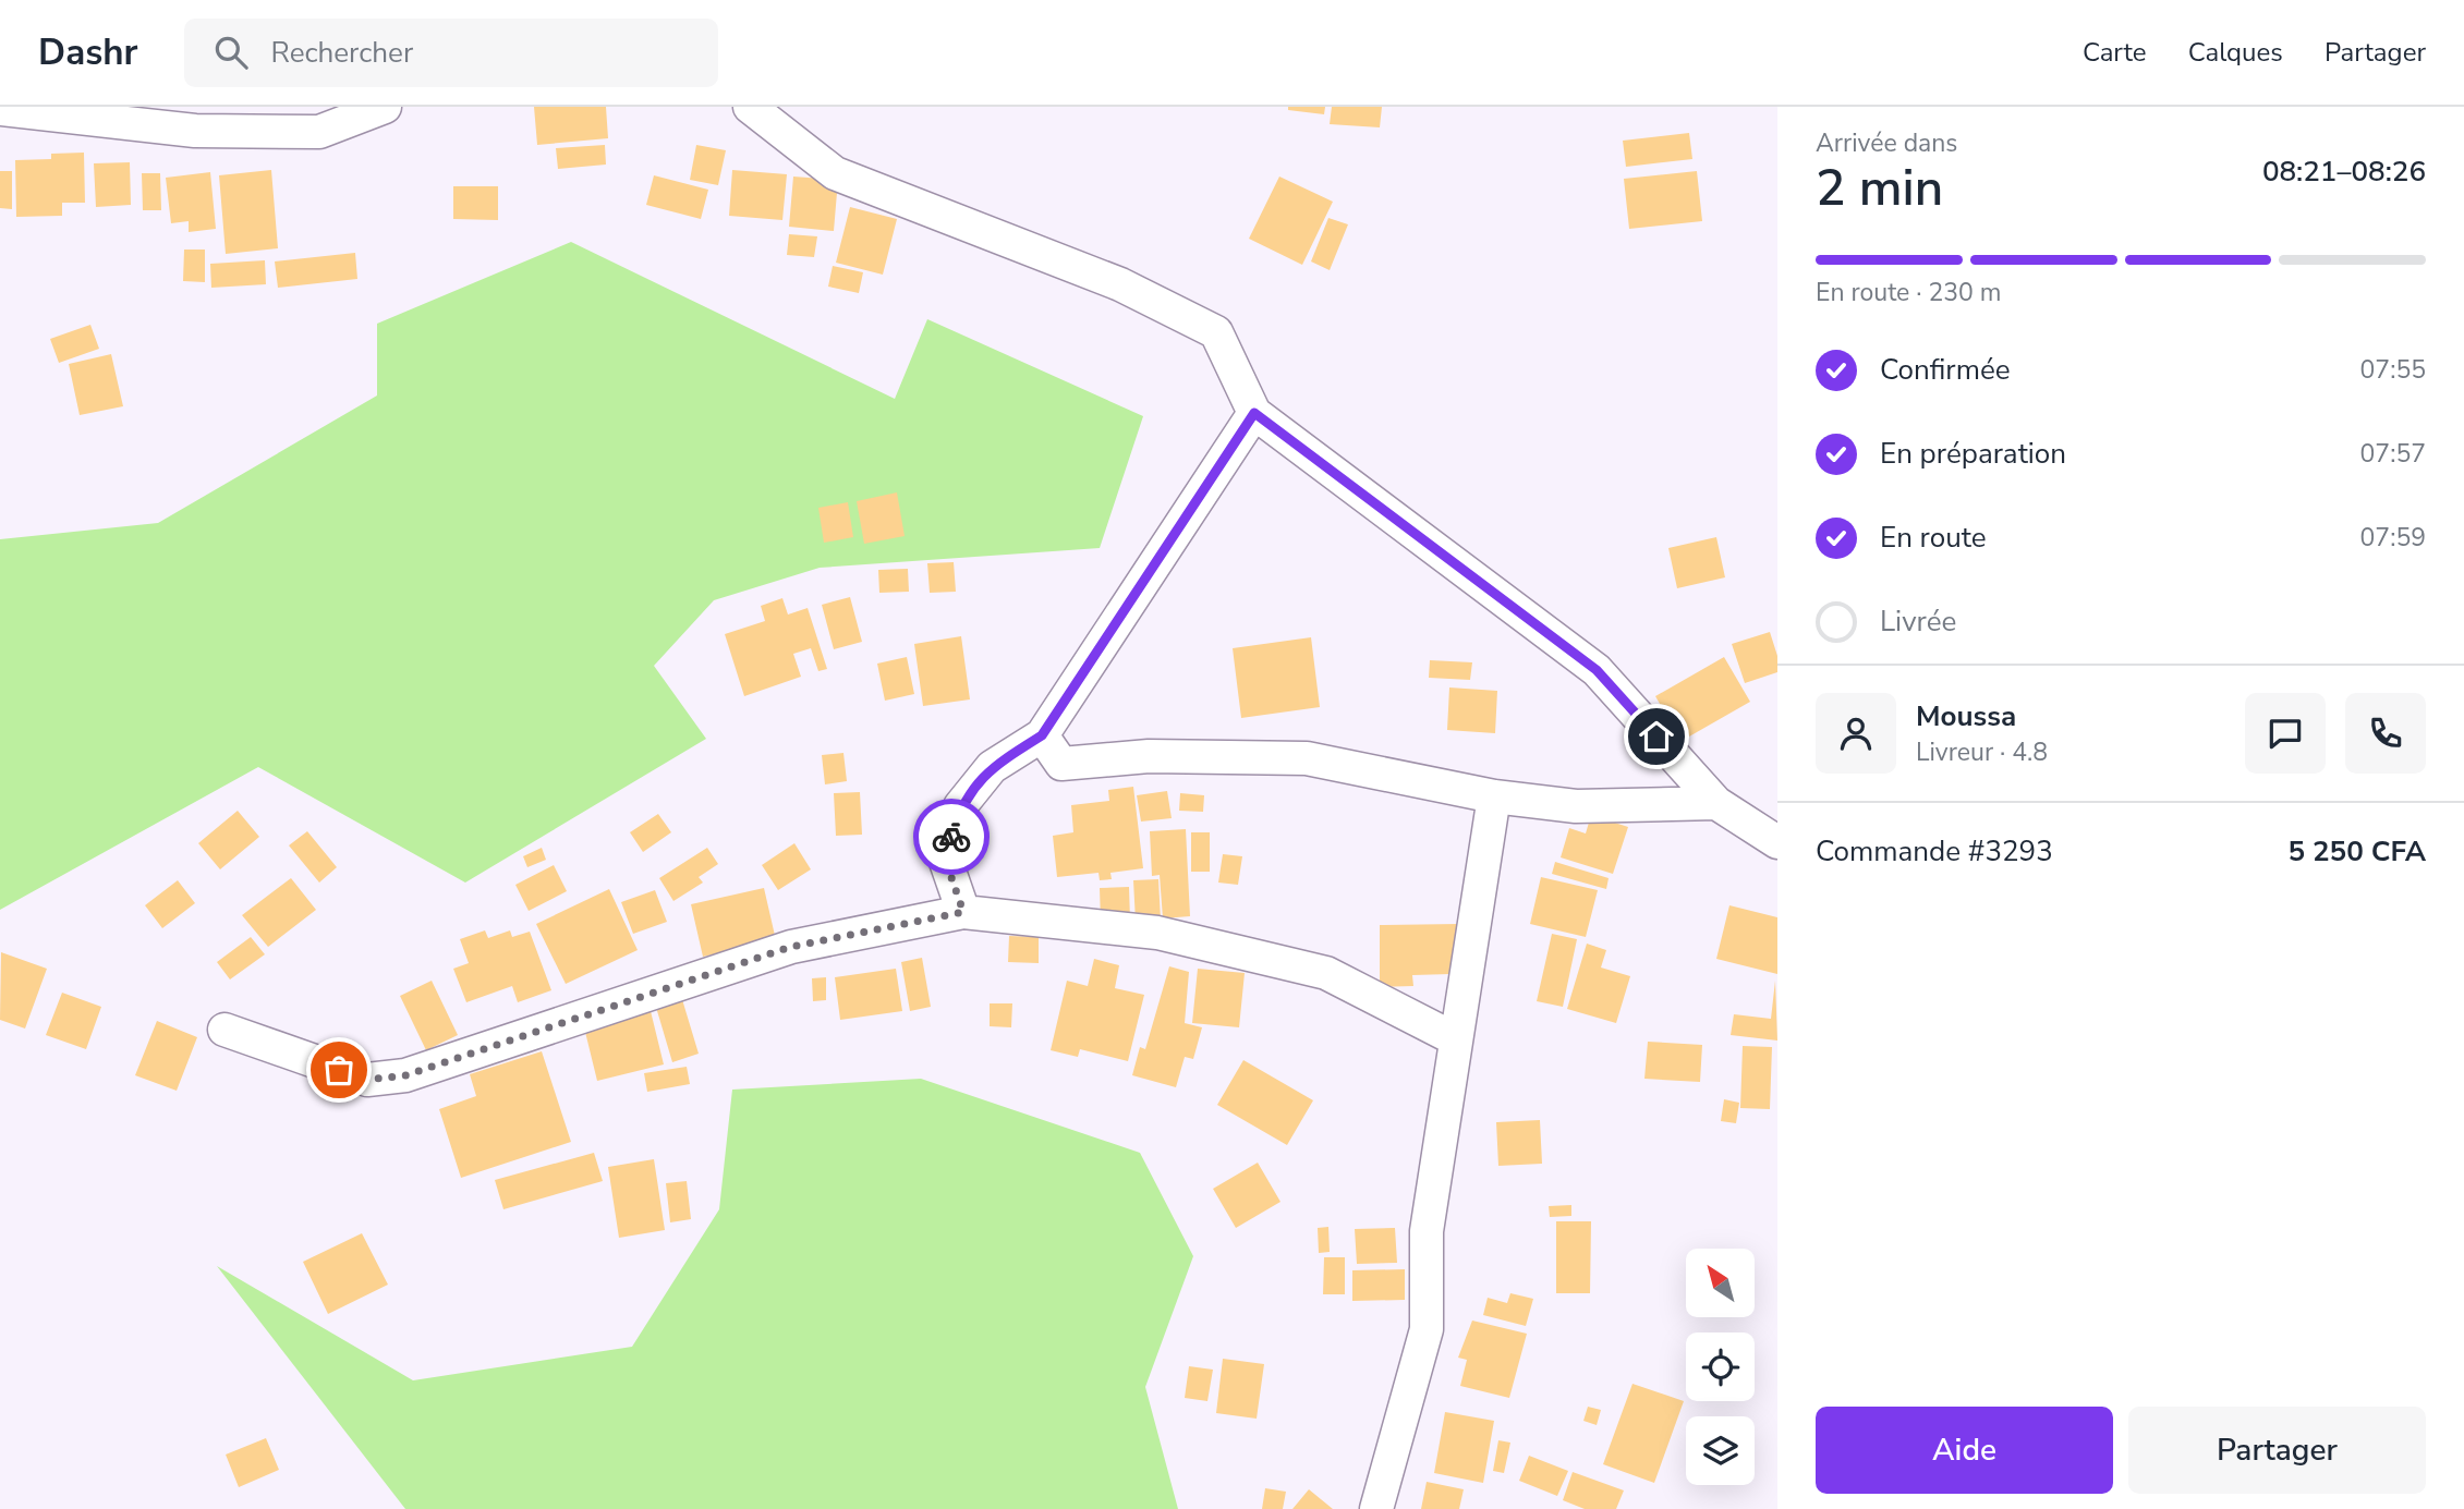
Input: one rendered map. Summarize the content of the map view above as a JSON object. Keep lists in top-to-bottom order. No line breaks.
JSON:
{"north":"top left","page":{"header":"Dashr","search":"Rechercher","nav":["Carte","Calques","Partager"],"heading":["2 min","Arrivée dans","08:21–08:26"],"panel":["Moussa","Livreur · 4.8","Commande #3293","5 250 CFA"],"bar":"En route · 230 m","list":[["Confirmée","07:55"],["En préparation","07:57"],["En route","07:59"],"Livrée"],"buttons":["Aide","Partager"]}}
